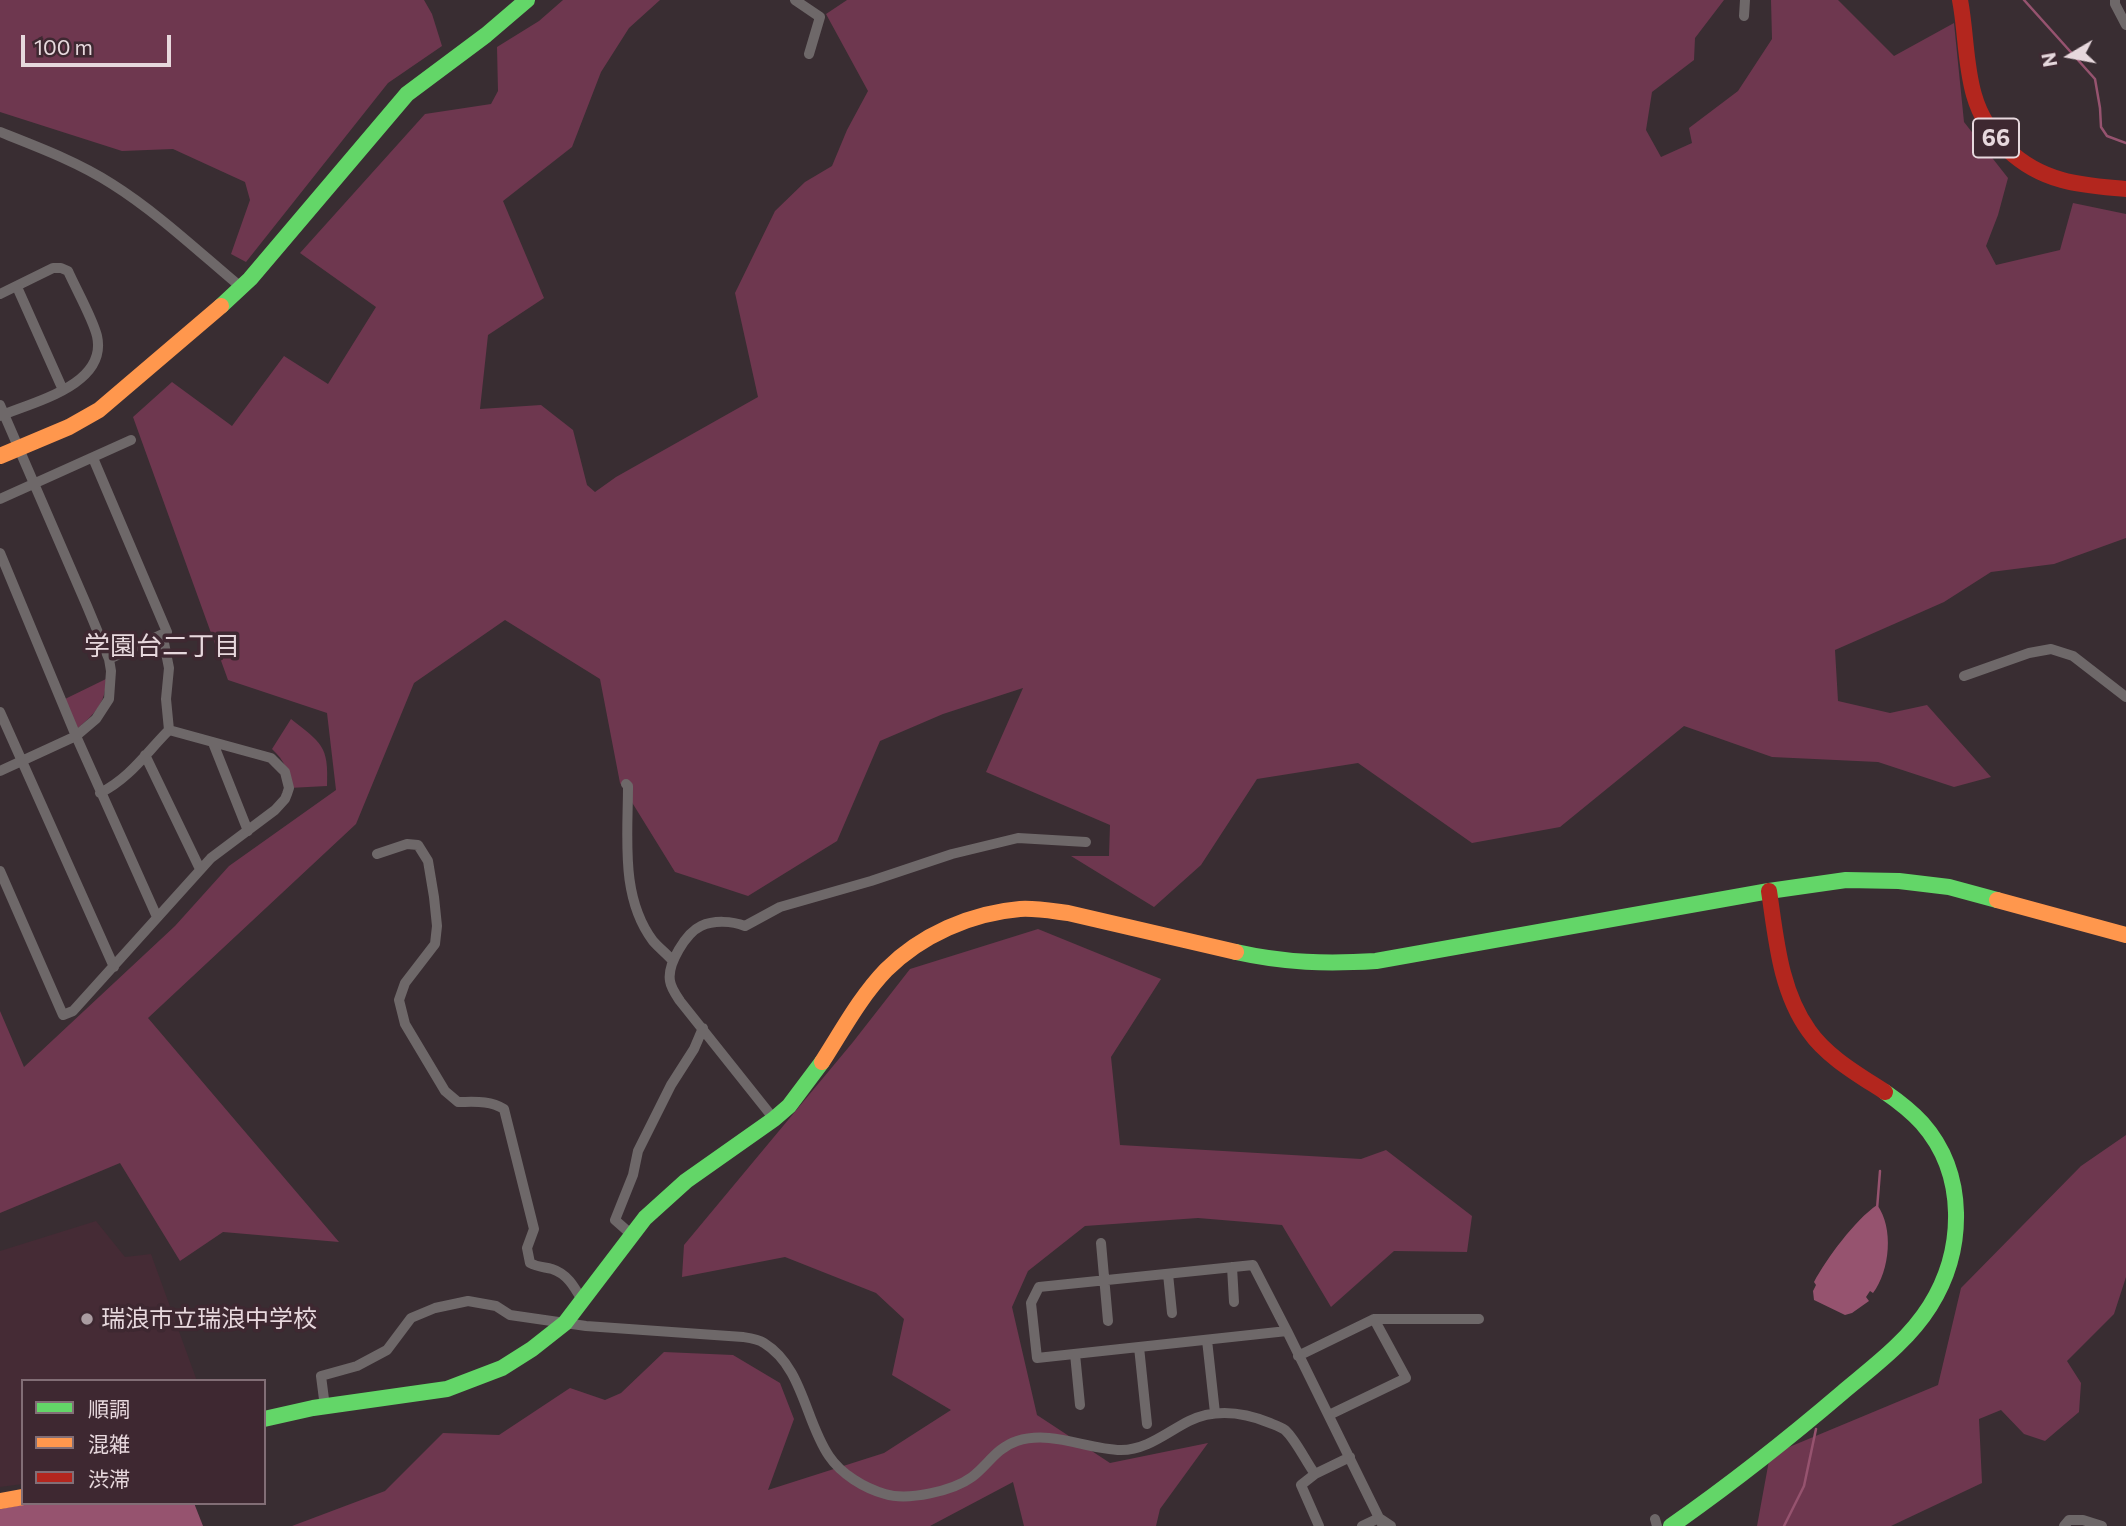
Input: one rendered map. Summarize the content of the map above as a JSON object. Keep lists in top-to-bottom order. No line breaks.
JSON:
{"streets":{"street":["66"]},"districts":["学園台二丁目"],"places":["瑞浪市立瑞浪中学校"],"legend":["順調","混雑","渋滞"],"scale_bar":"100 m","north":"left"}
